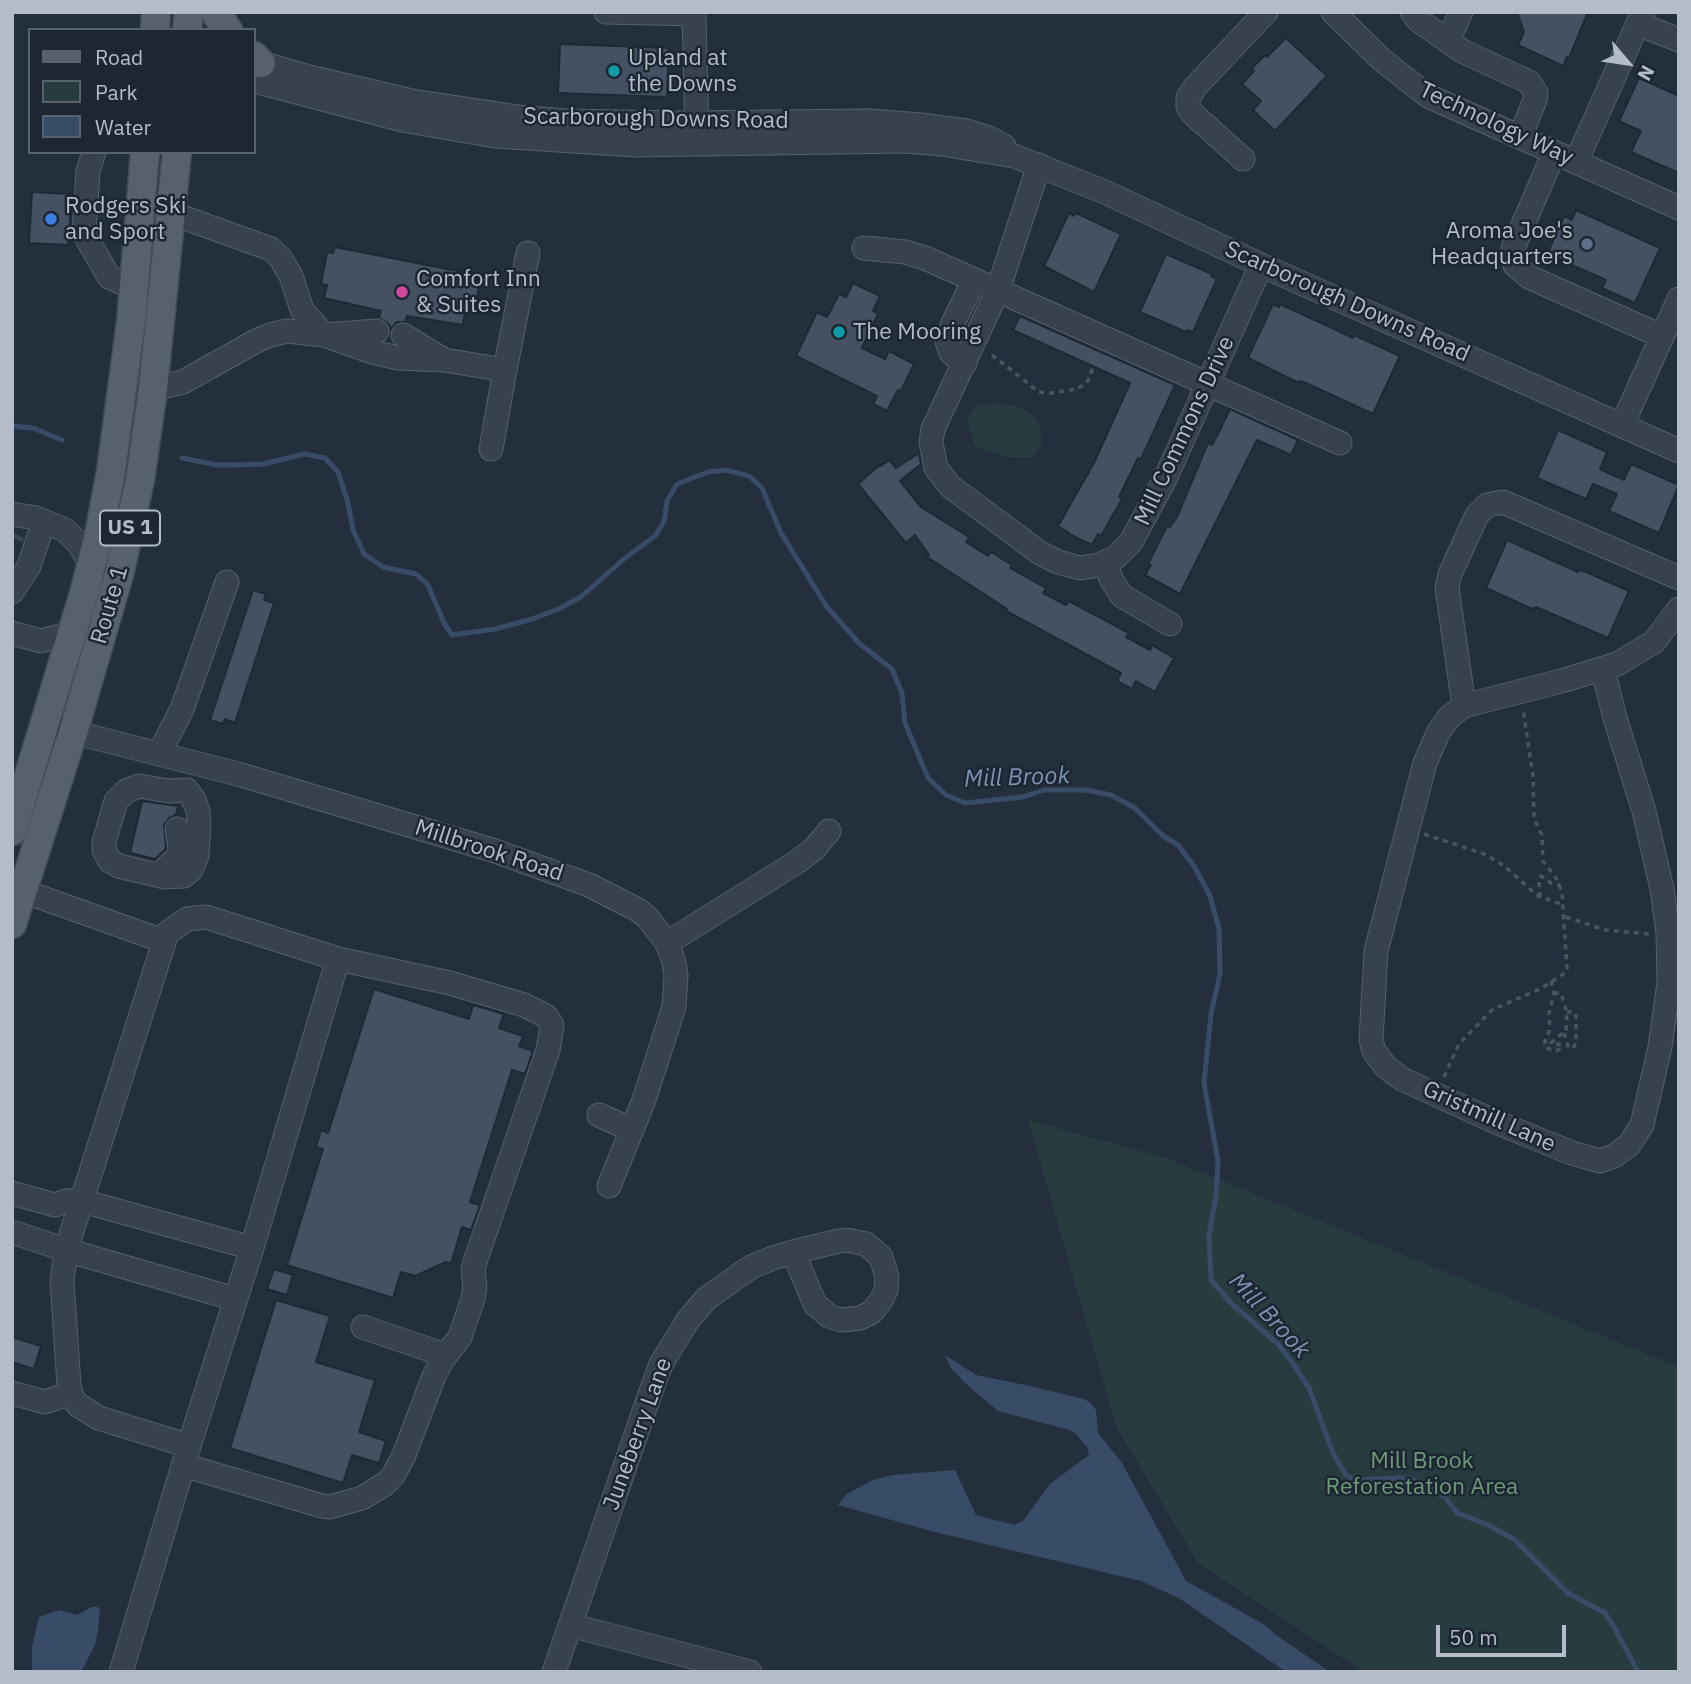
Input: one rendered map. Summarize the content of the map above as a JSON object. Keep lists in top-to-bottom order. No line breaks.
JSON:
{"streets":{"main road":["US 1","Route 1"],"street":["Scarborough Downs Road","Technology Way","Mill Commons Drive","Millbrook Road","Gristmill Lane","Juneberry Lane"]},"crossings":[["Scarborough Downs Road","Mill Commons Drive"],["Route 1","Millbrook Road"]],"water":["Mill Brook"],"parks":["Mill Brook Reforestation Area"],"places":["Upland at the Downs","Rodgers Ski and Sport","Aroma Joe's Headquarters","Comfort Inn & Suites","The Mooring"],"legend":["Road","Park","Water"],"scale_bar":"50 m","north":"bottom right"}
